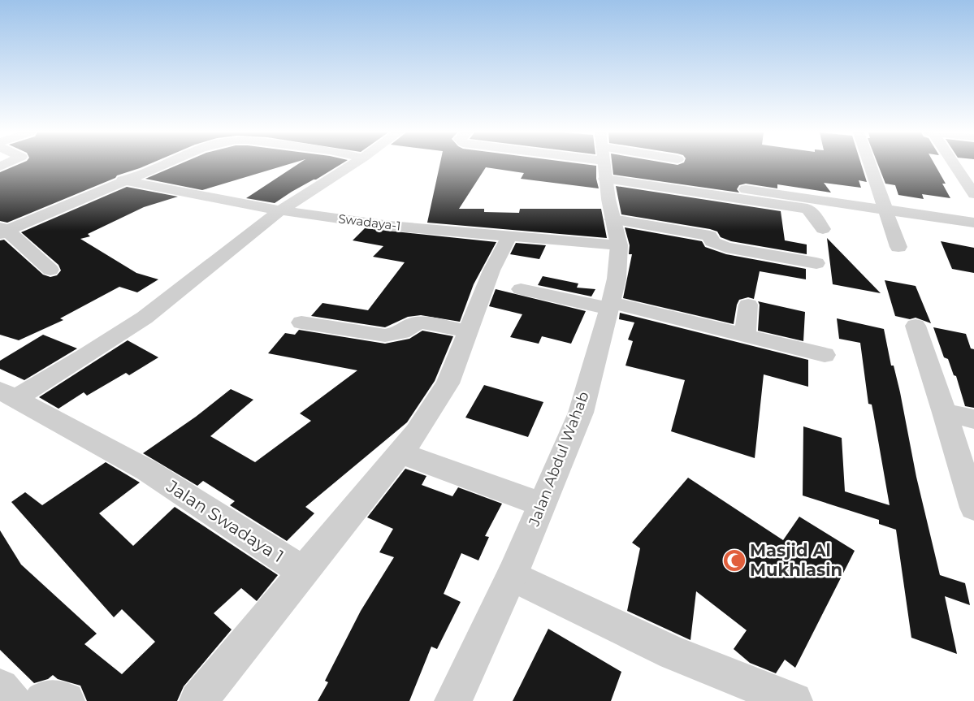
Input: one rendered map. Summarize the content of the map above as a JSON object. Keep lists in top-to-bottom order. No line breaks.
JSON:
{"streets":{"street":["Swadaya-1","Jalan Abdul Wahab","Jalan Swadaya 1"]},"crossings":[["Swadaya-1","Jalan Abdul Wahab"]],"places":{"mosque":["Masjid Al Mukhlasin"]}}
